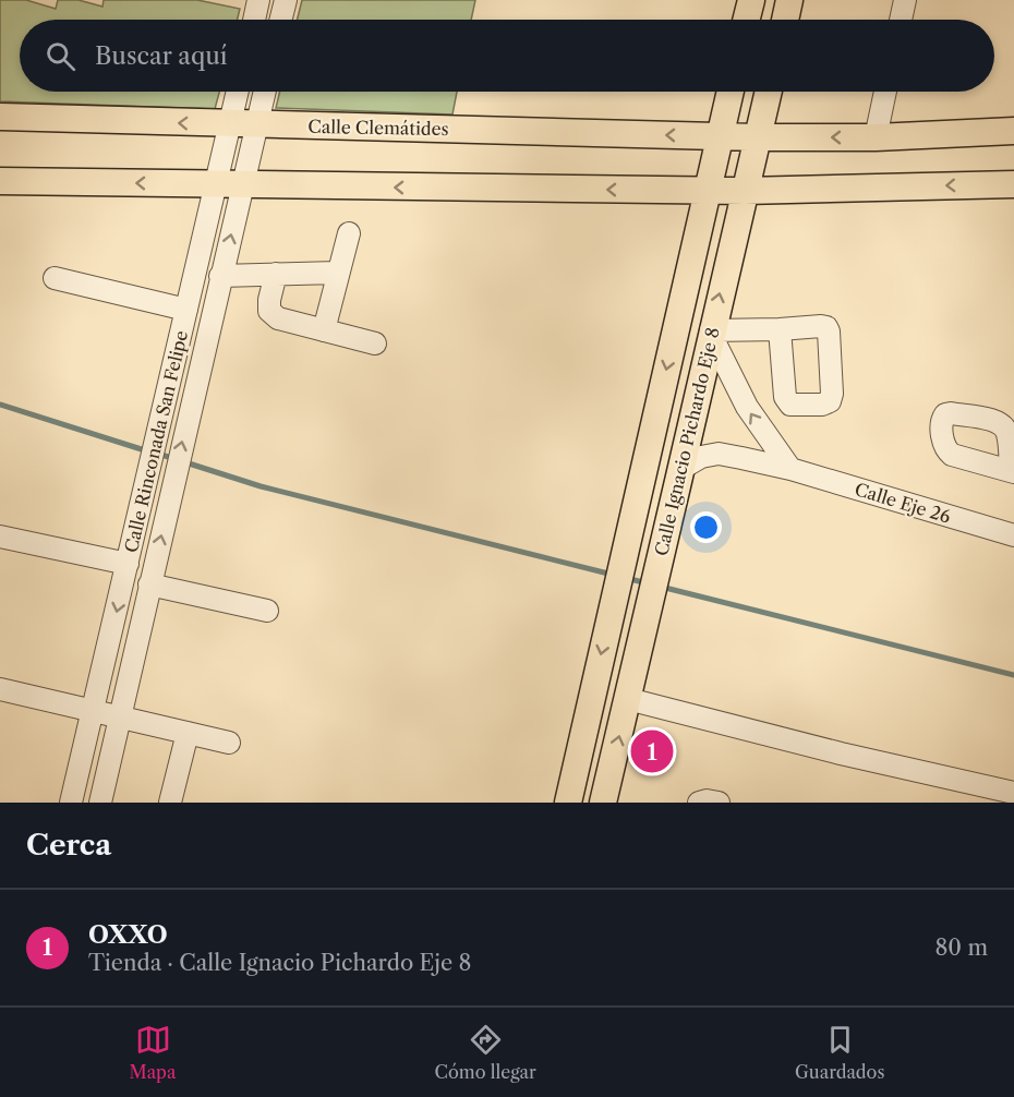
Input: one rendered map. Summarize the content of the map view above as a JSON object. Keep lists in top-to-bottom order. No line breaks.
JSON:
{"streets":{"main road":["Calle Clemátides","Calle Ignacio Pichardo Eje 8"],"street":["Calle Rinconada San Felipe","Calle Eje 26"]},"crossings":[["Calle Clemátides","Calle Rinconada San Felipe"],["Calle Clemátides","Calle Ignacio Pichardo Eje 8"],["Calle Ignacio Pichardo Eje 8","Calle Eje 26"]],"page":{"search":"Buscar aquí","pins":"1","heading":"Cerca","list":[{"mark":"1","name":"OXXO","note":"Tienda · Calle Ignacio Pichardo Eje 8","value":"80 m"}],"nav":["Mapa","Cómo llegar","Guardados"]}}
